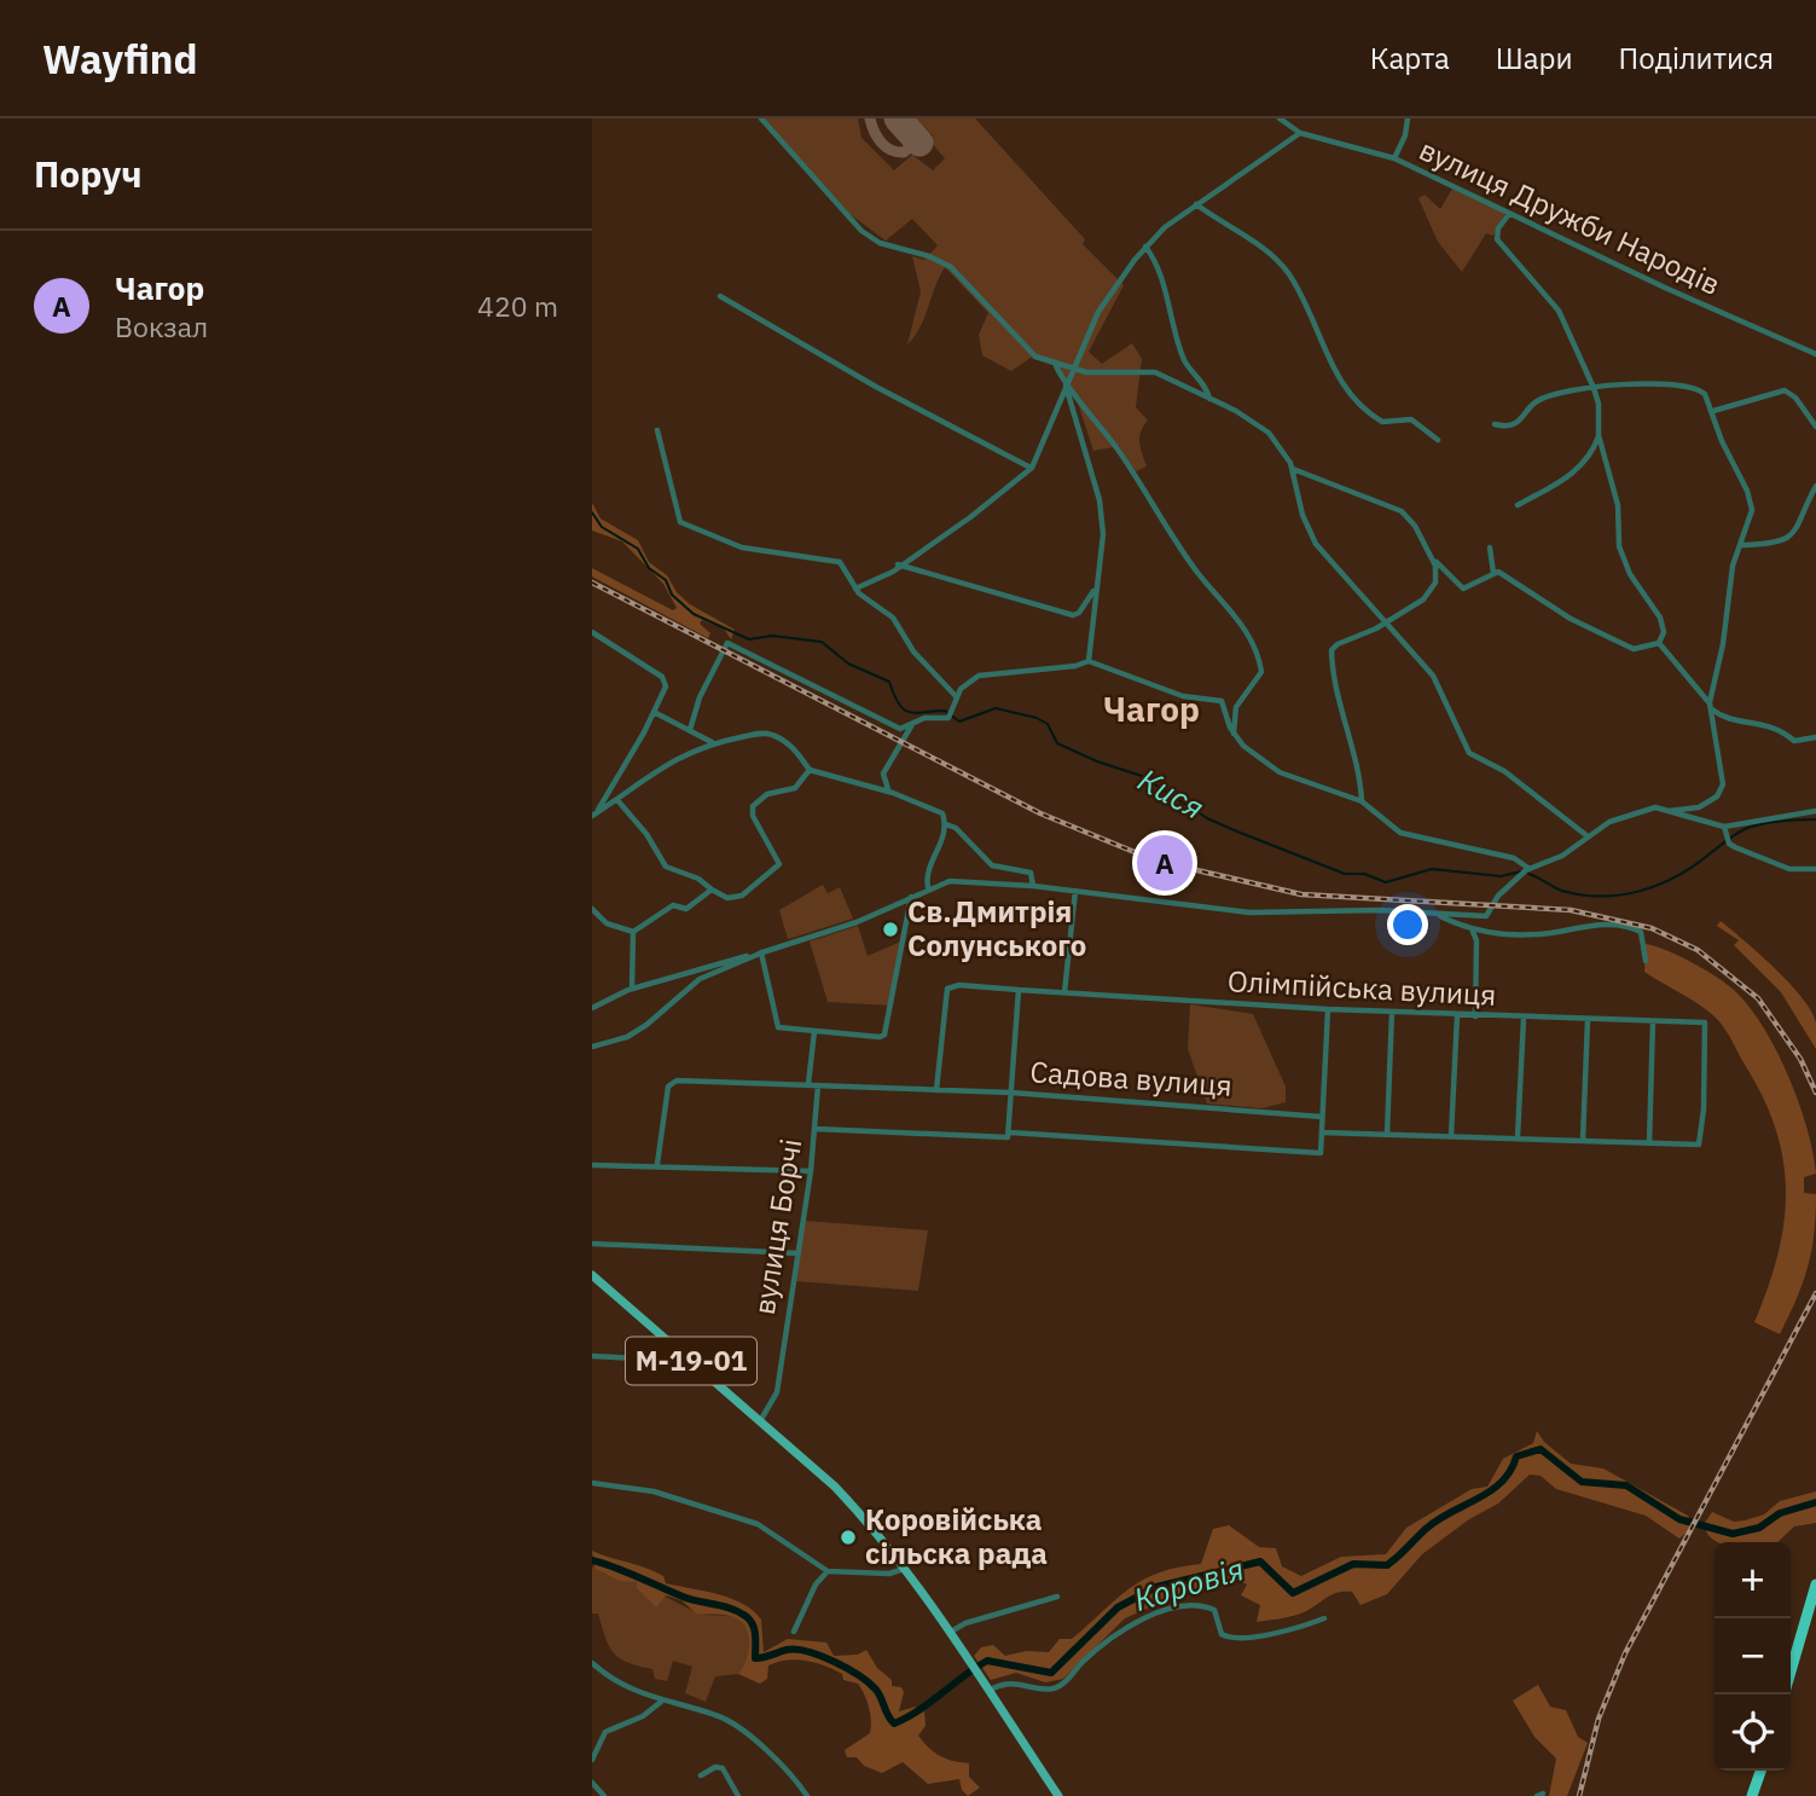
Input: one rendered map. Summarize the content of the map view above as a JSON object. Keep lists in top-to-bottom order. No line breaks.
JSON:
{"streets":{"main road":["М-19-01"],"street":["вулиця Дружби Народів","Олімпійська вулиця","Садова вулиця","вулиця Борчі"]},"crossings":[["Олімпійська вулиця","Садова вулиця"],["Садова вулиця","вулиця Борчі"],["вулиця Борчі","М-19-01"]],"districts":["Чагор"],"water":["Кися","Коровія"],"places":["Св.Дмитрія Солунського","Коровійська сільска рада"],"page":{"header":"Wayfind","nav":["Карта","Шари","Поділитися"],"heading":"Поруч","list":[{"mark":"A","name":"Чагор","note":"Вокзал","value":"420 m"}],"pins":"A","map_buttons":["+","−"]}}
